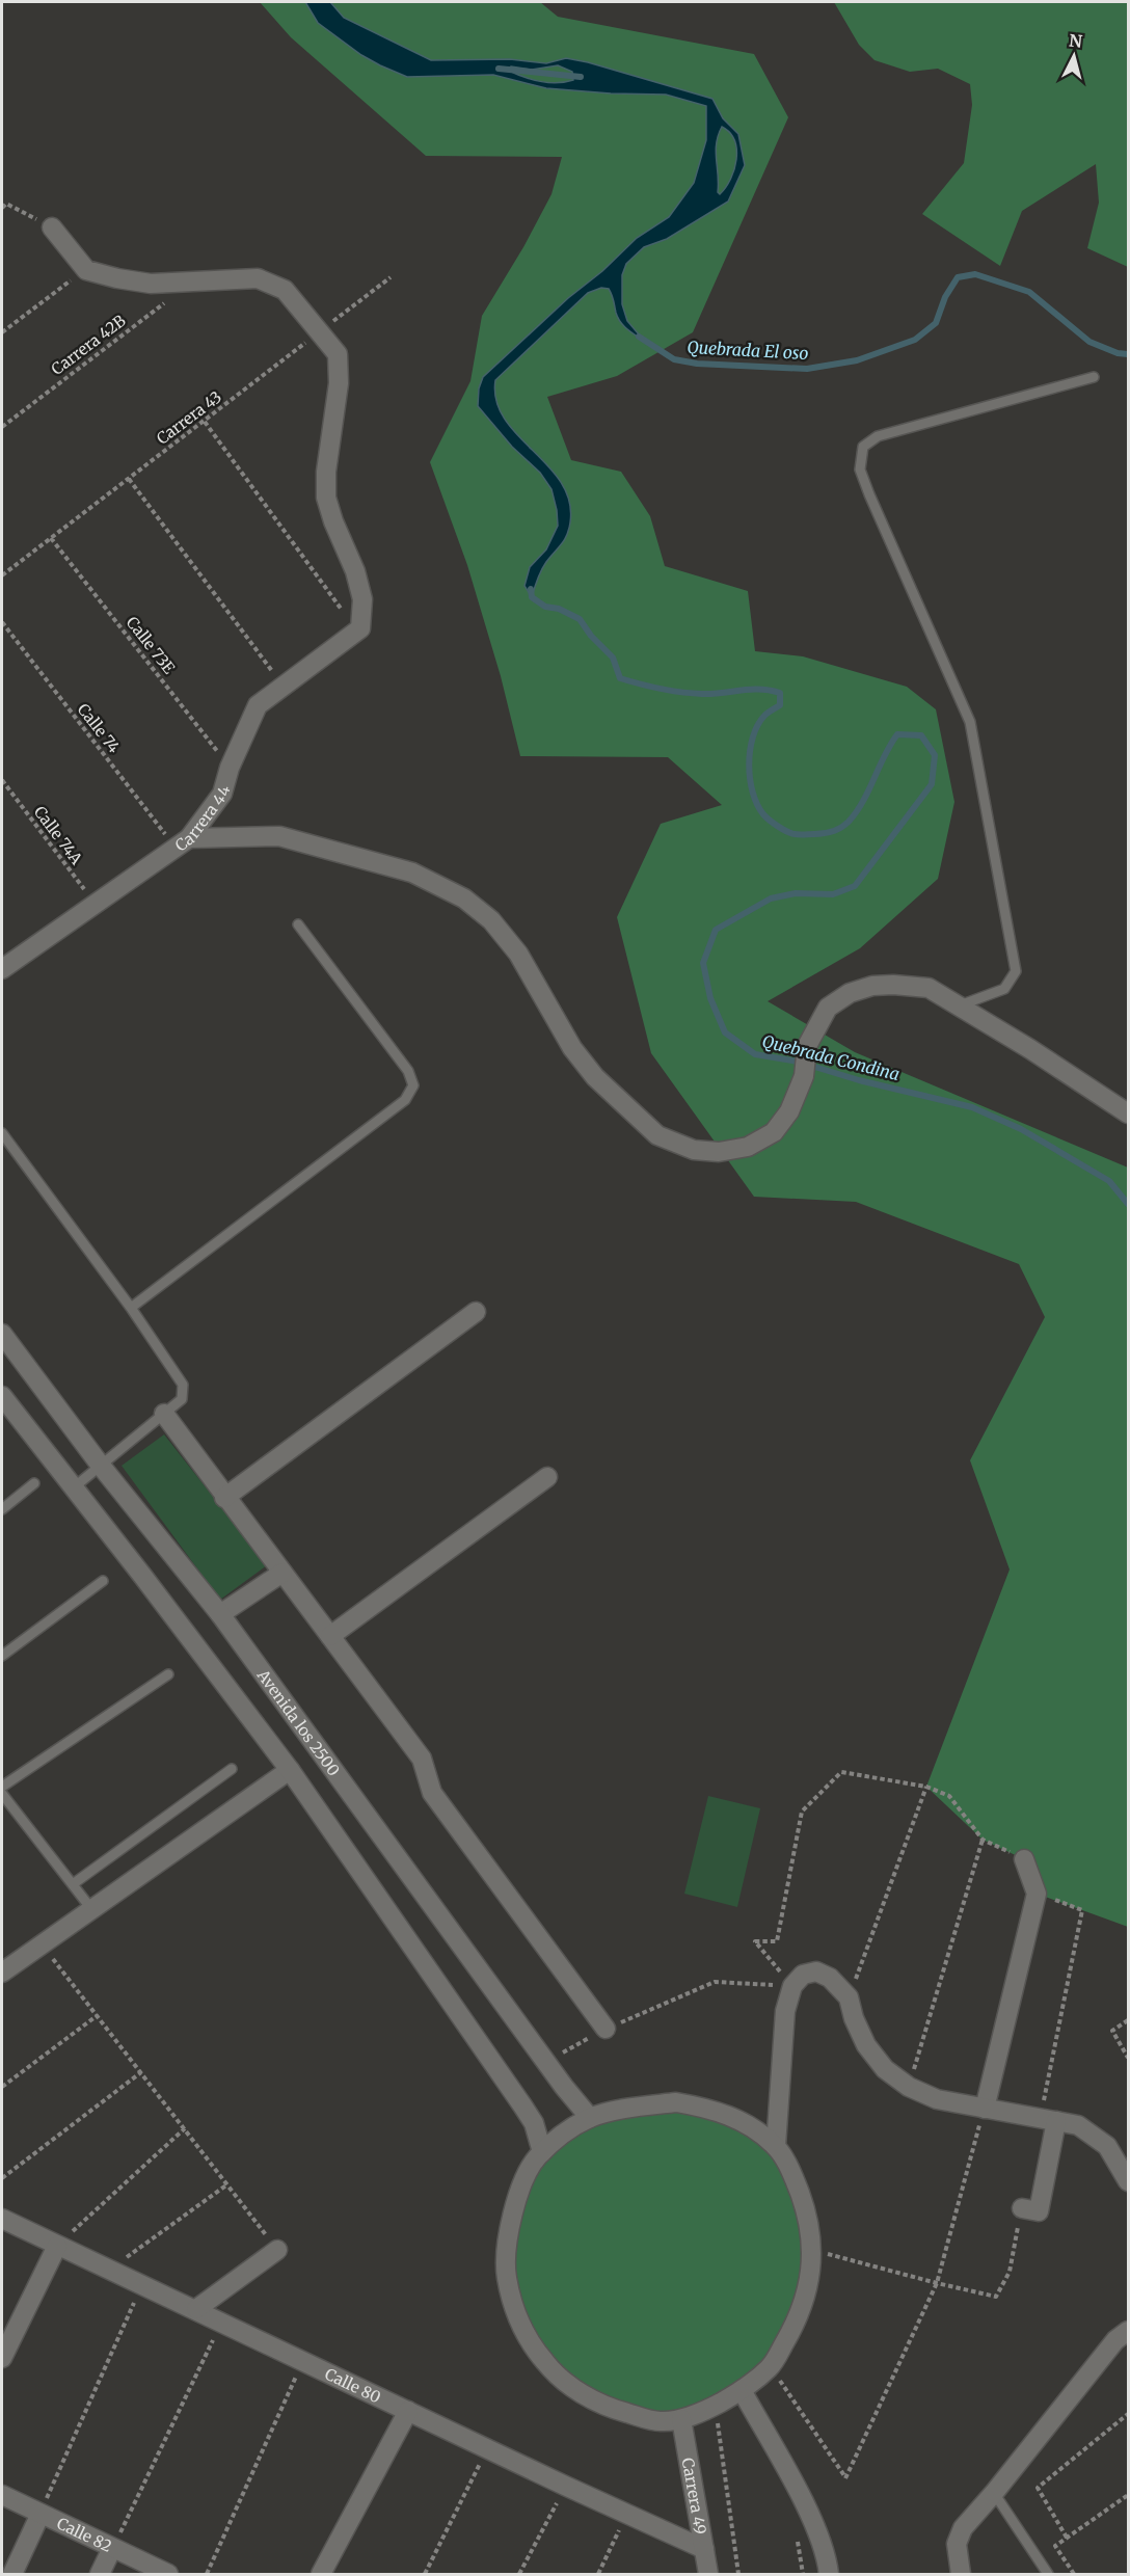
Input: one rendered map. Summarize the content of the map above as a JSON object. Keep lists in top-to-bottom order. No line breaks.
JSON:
{"streets":{"street":["Carrera 44","Avenida los 2500","Calle 80","Carrera 49","Calle 82"],"path":["Carrera 42B","Carrera 43","Calle 73E","Calle 74","Calle 74A"]},"crossings":[["Carrera 43","Calle 73E"],["Calle 73E","Carrera 44"],["Calle 74","Carrera 44"],["Carrera 44","Calle 74A"],["Calle 80","Carrera 49"]],"water":["Quebrada El oso","Quebrada Condina"],"north":"top"}
